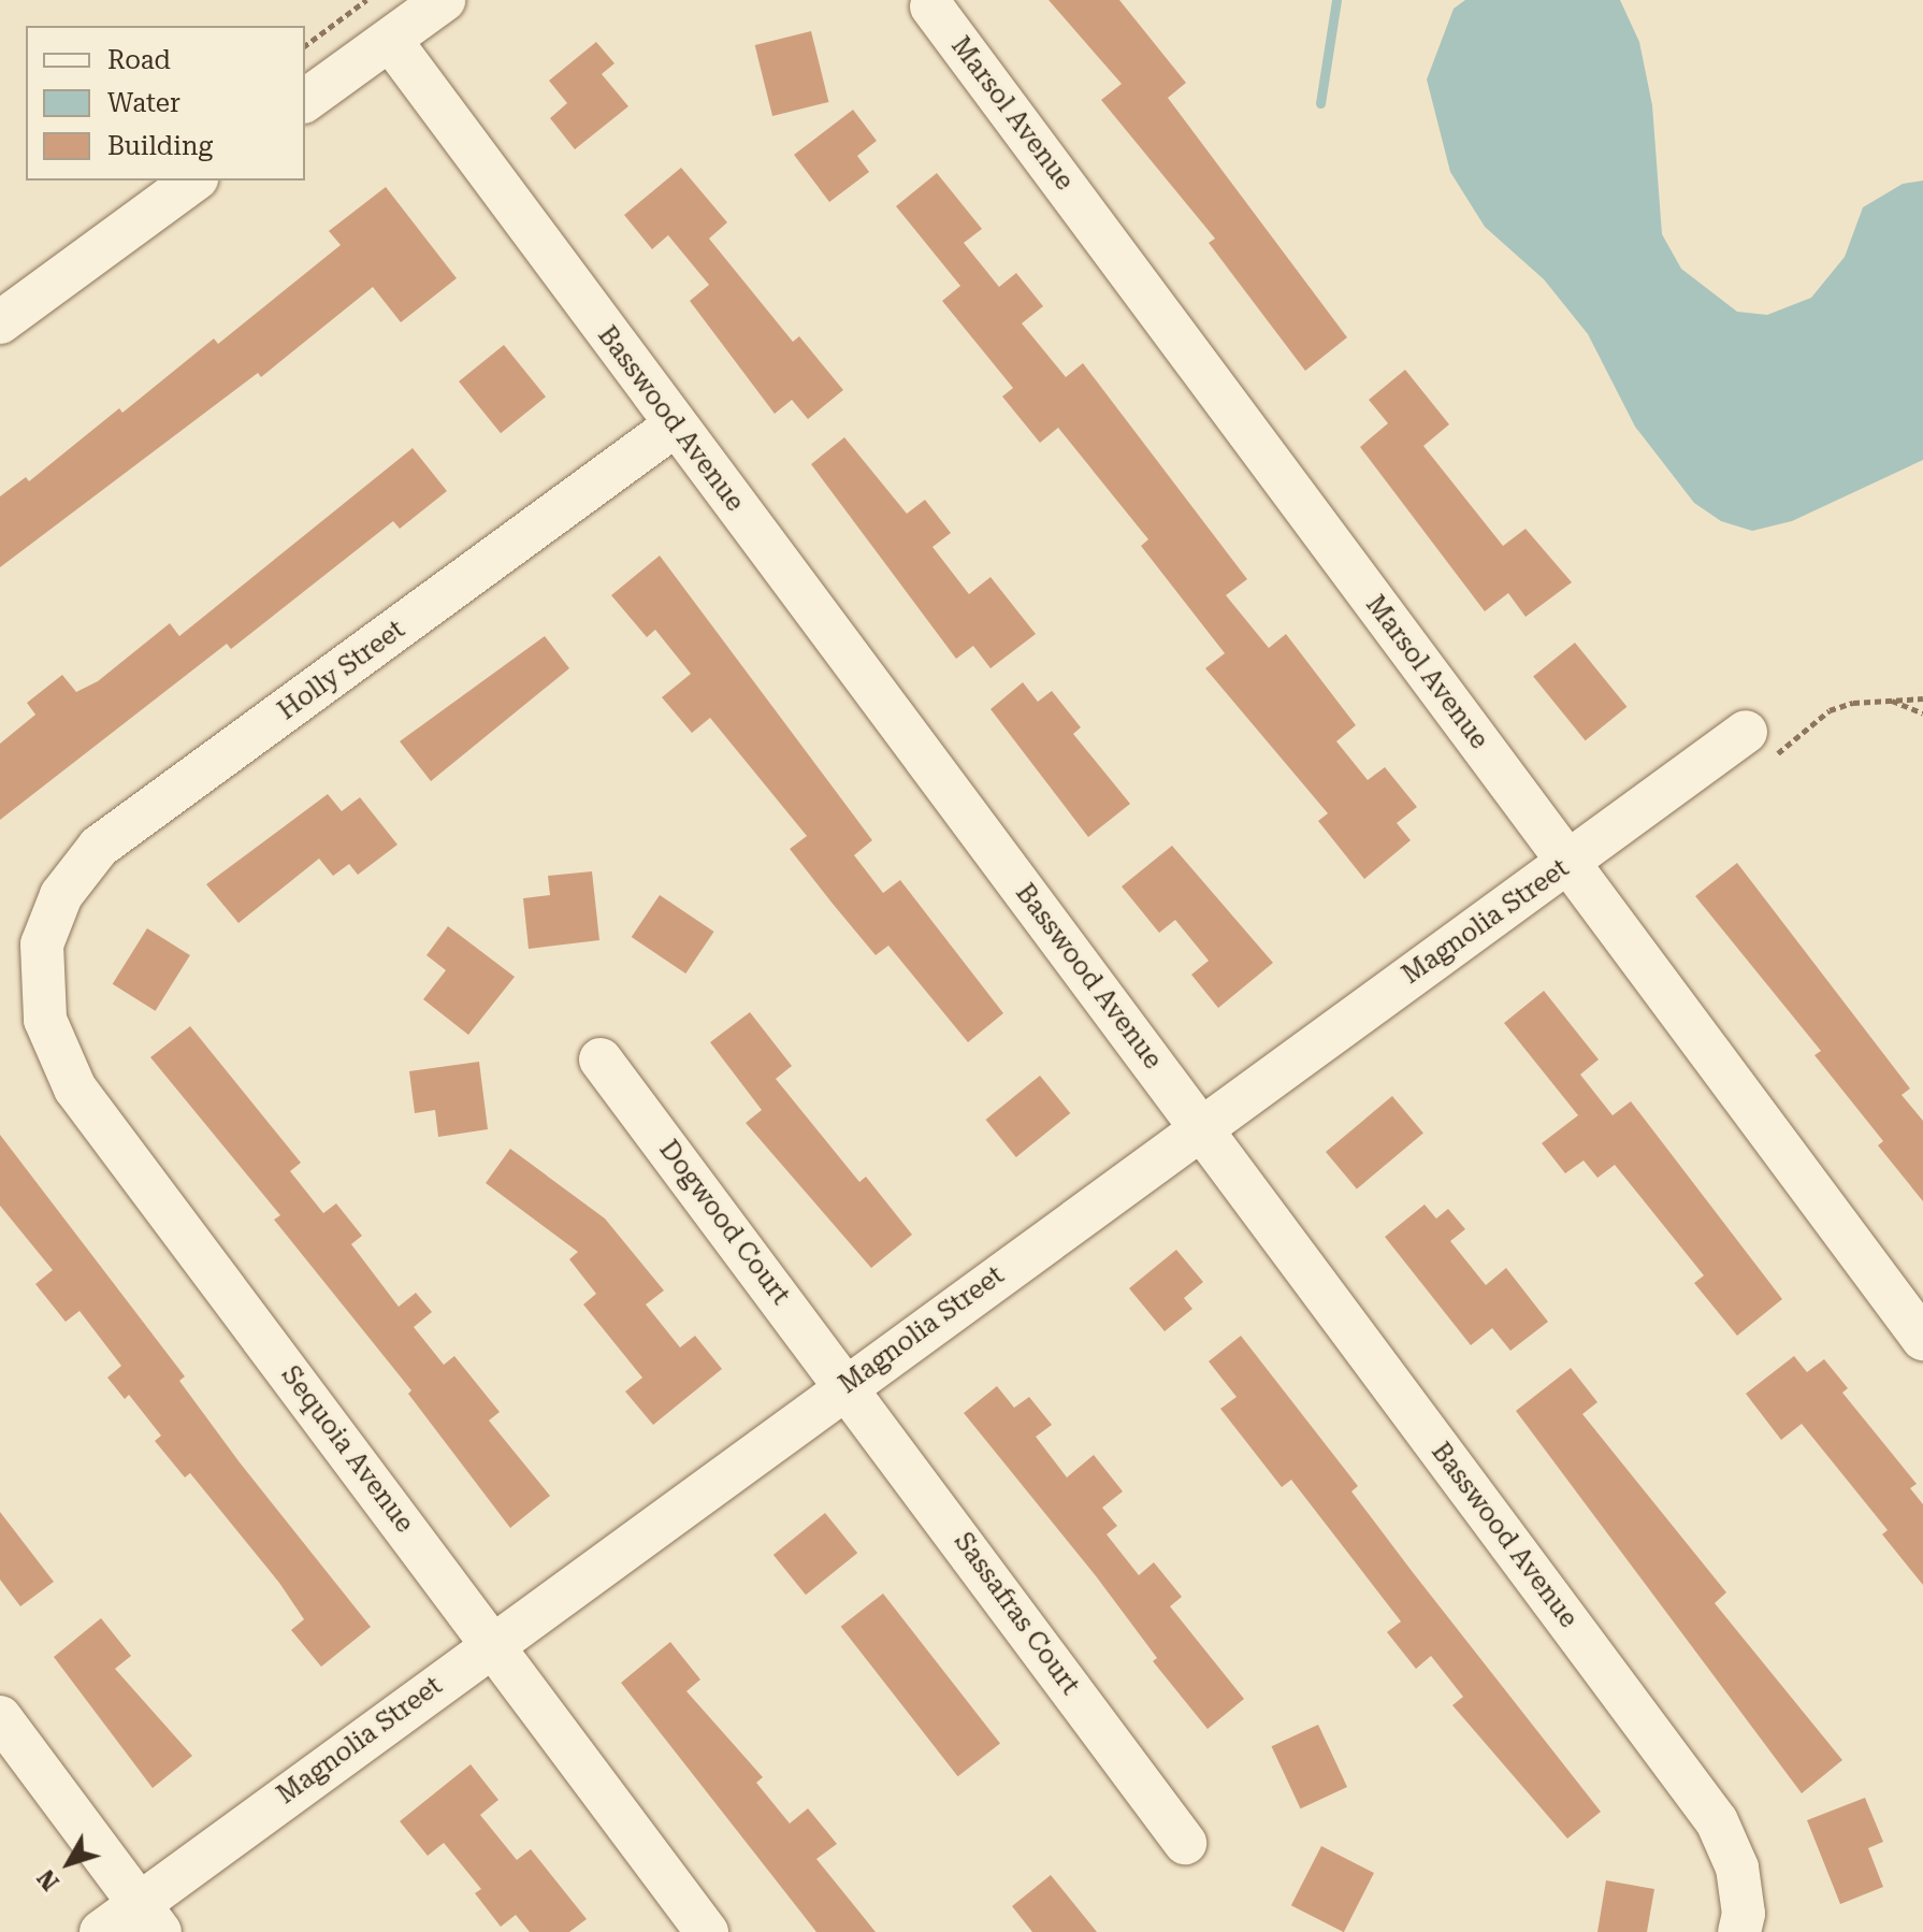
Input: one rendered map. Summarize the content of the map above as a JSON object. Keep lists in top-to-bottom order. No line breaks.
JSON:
{"streets":{"street":["Marsol Avenue","Basswood Avenue","Holly Street","Magnolia Street","Dogwood Court","Sequoia Avenue","Sassafras Court"]},"crossings":[["Marsol Avenue","Magnolia Street"],["Basswood Avenue","Holly Street"],["Basswood Avenue","Magnolia Street"],["Holly Street","Sequoia Avenue"],["Magnolia Street","Dogwood Court"],["Magnolia Street","Sequoia Avenue"],["Magnolia Street","Sassafras Court"],["Dogwood Court","Sassafras Court"]],"legend":["Road","Water","Building"],"north":"bottom left"}
